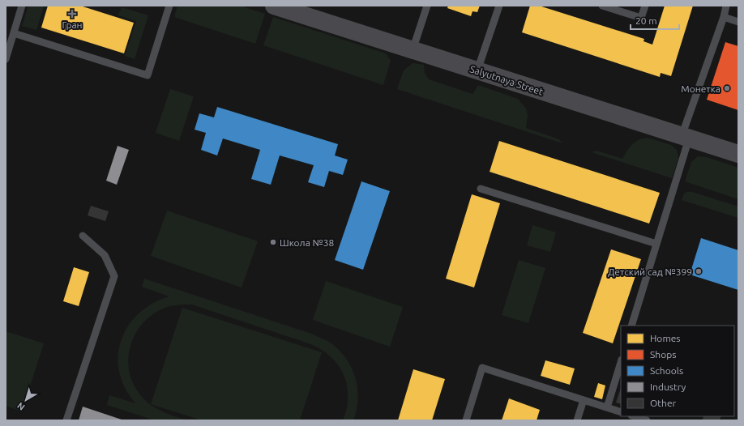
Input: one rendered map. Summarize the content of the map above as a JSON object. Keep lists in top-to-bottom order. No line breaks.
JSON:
{"streets":{"street":["Salyutnaya Street"]},"places":{"health":["Гран"],"other":["Монетка","Школа №38","Детский сад №399"]},"legend":["Homes","Shops","Schools","Industry","Other"],"scale_bar":"20 m","north":"bottom left"}
